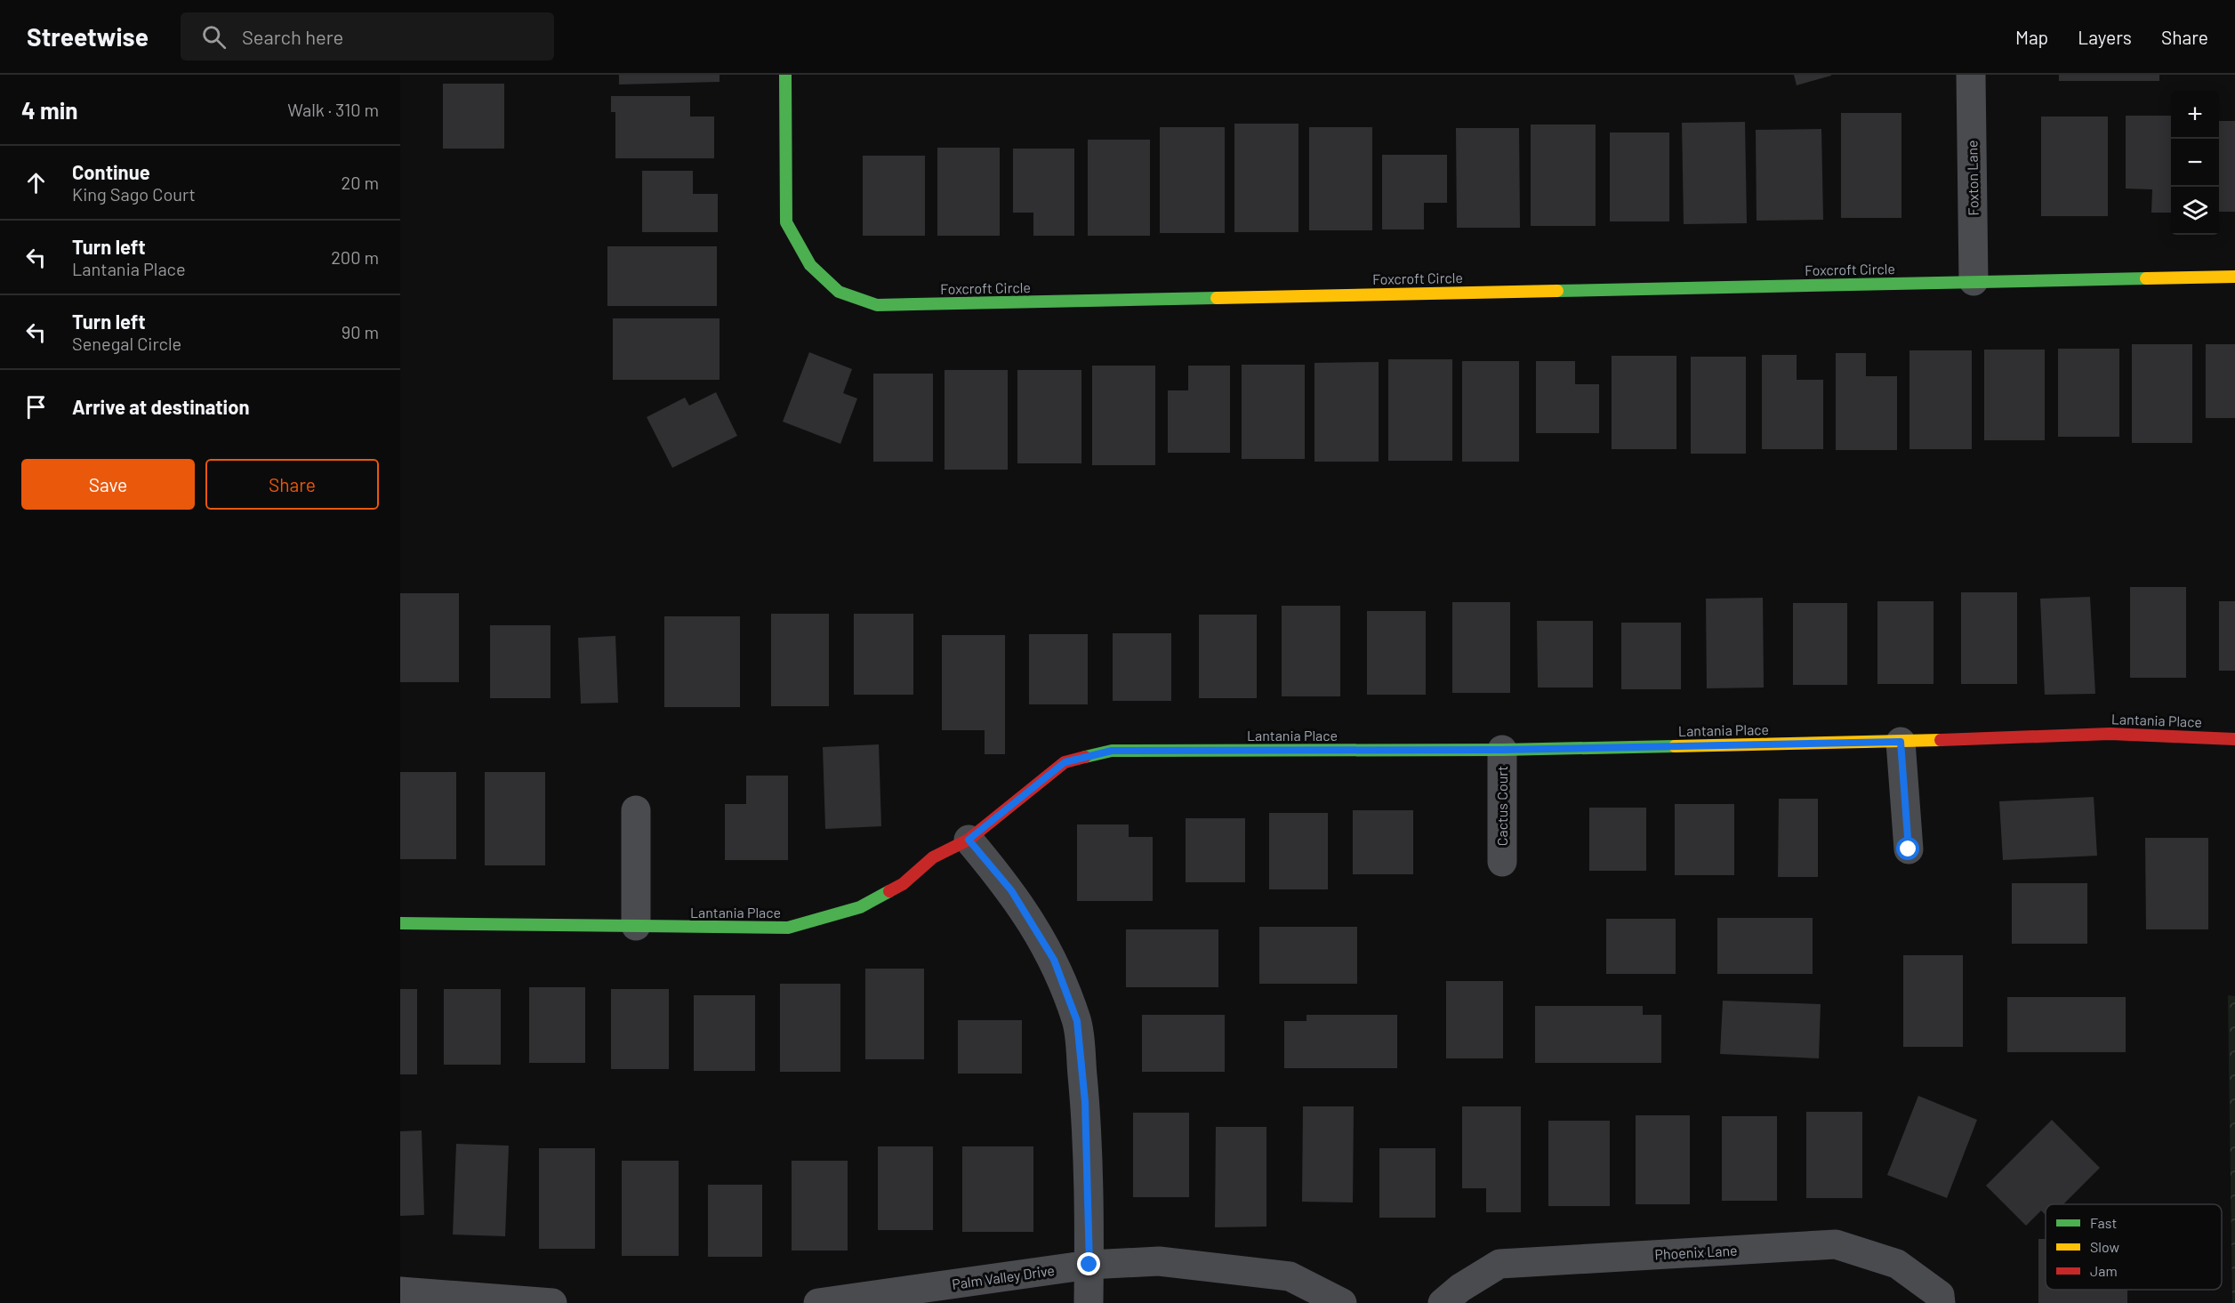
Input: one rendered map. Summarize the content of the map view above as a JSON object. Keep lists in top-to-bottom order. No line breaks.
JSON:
{"streets":{"street":["Foxton Lane","Foxcroft Circle","Lantania Place","Cactus Court","Phoenix Lane","Palm Valley Drive"]},"crossings":[["Foxton Lane","Foxcroft Circle"],["Lantania Place","Cactus Court"]],"legend":["Fast","Slow","Jam"],"page":{"header":"Streetwise","search":"Search here","nav":["Map","Layers","Share"],"heading":["4 min","Walk · 310 m"],"map_buttons":["+","−"],"list":[["Continue","King Sago Court","20 m"],["Turn left","Lantania Place","200 m"],["Turn left","Senegal Circle","90 m"],"Arrive at destination"],"buttons":["Save","Share"]}}
